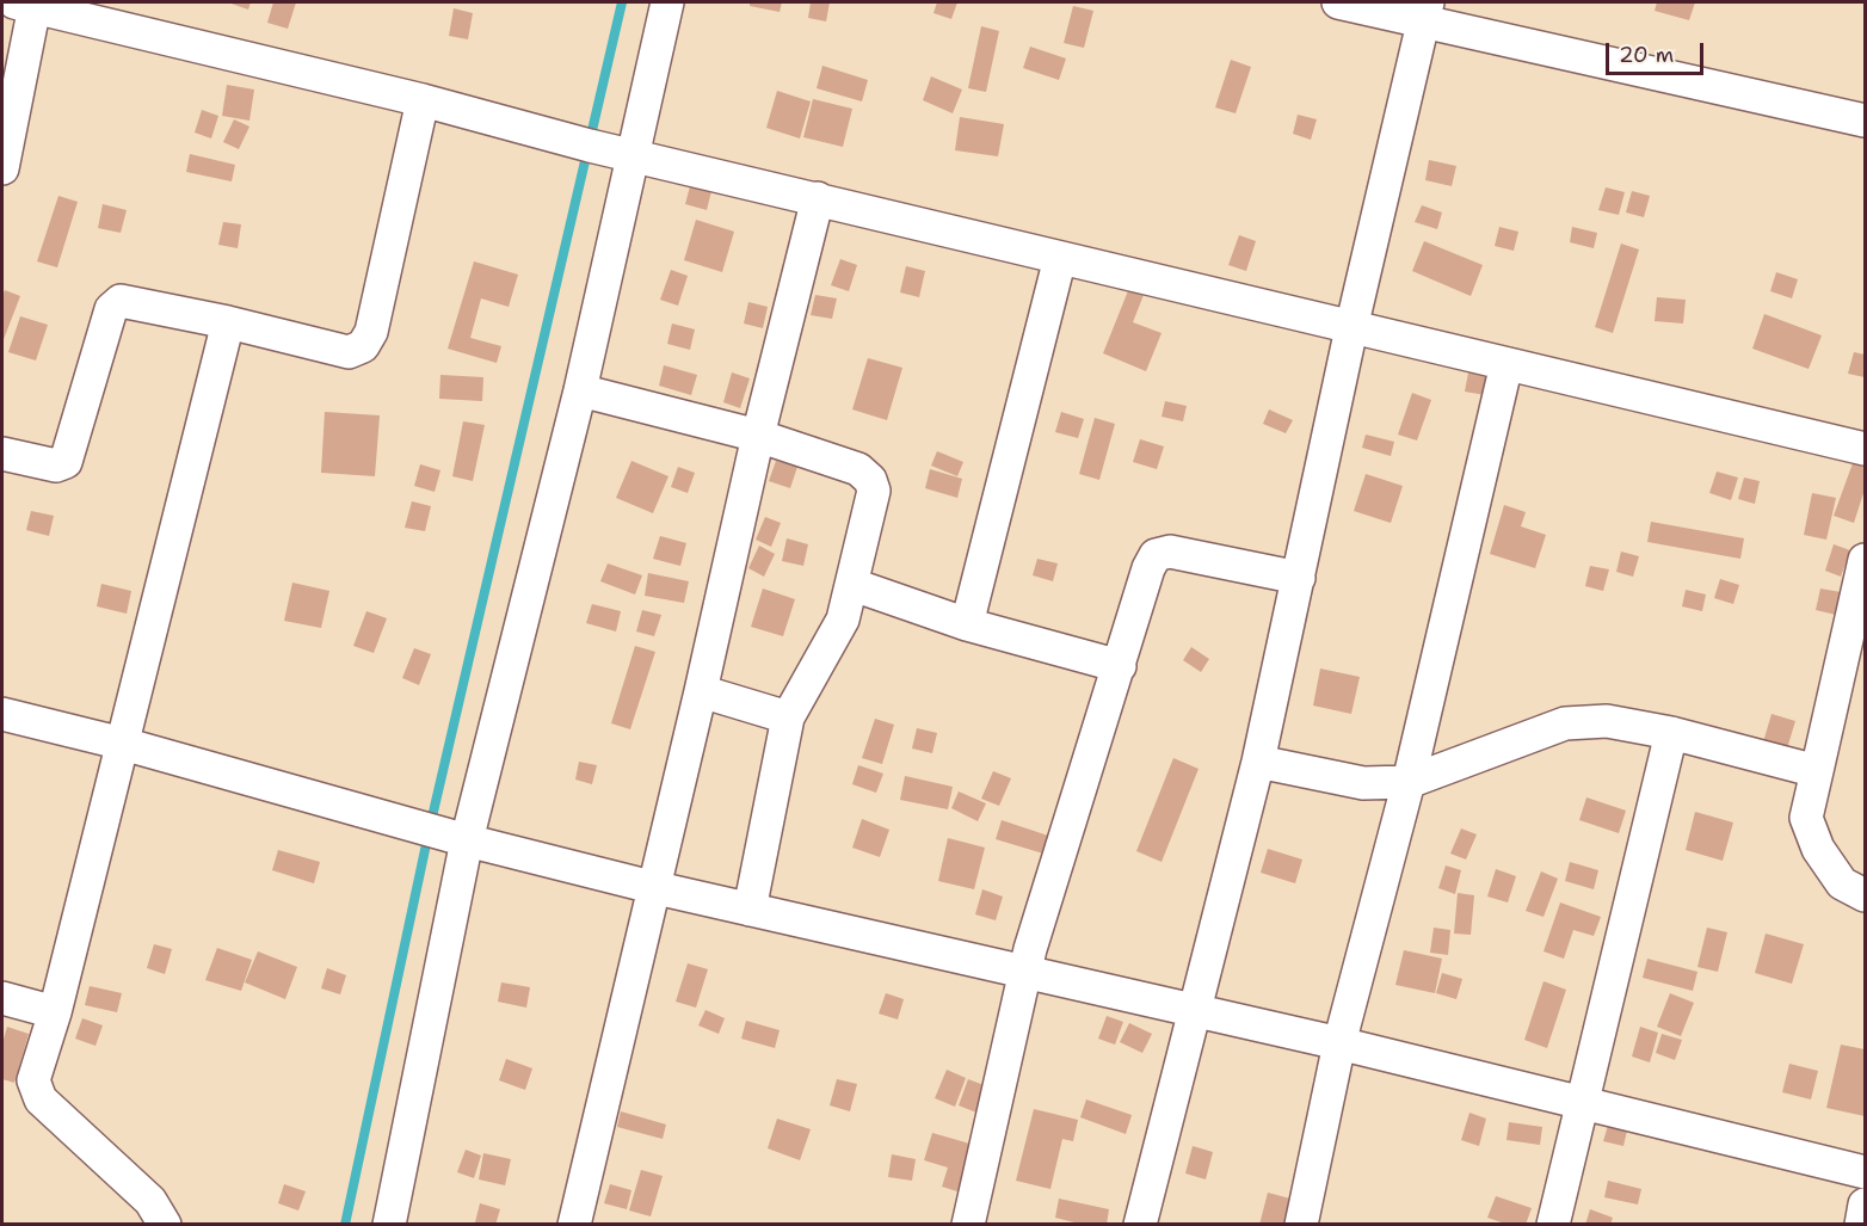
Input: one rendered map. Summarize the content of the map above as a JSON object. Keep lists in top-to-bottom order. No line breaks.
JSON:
{"scale_bar":"20 m"}
